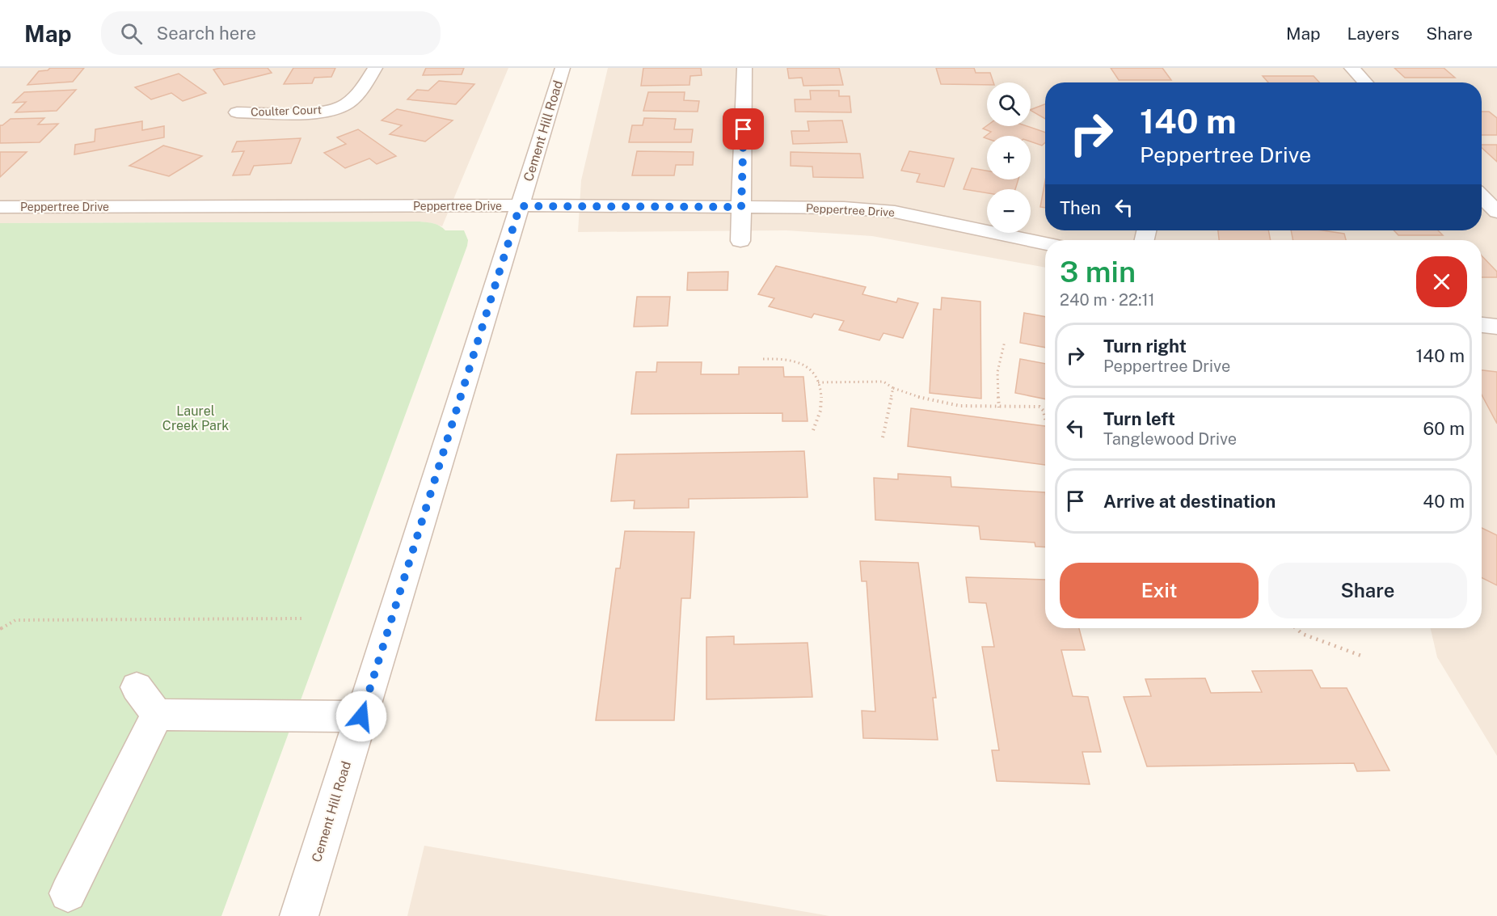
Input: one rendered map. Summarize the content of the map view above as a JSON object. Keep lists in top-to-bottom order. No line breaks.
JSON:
{"streets":{"street":["Coulter Court","Cement Hill Road","Peppertree Drive"]},"crossings":[["Cement Hill Road","Peppertree Drive"]],"parks":["Laurel Creek Park"],"page":{"header":"Map","search":"Search here","nav":["Map","Layers","Share"],"map_buttons":["+","−"],"turn":["140 m","Peppertree Drive"],"then":"Then","heading":["3 min","240 m · 22:11"],"list":[{"name":"Turn right","note":"Peppertree Drive","value":"140 m"},{"name":"Turn left","note":"Tanglewood Drive","value":"60 m"},{"name":"Arrive at destination","value":"40 m"}],"buttons":["Exit","Share"]}}
